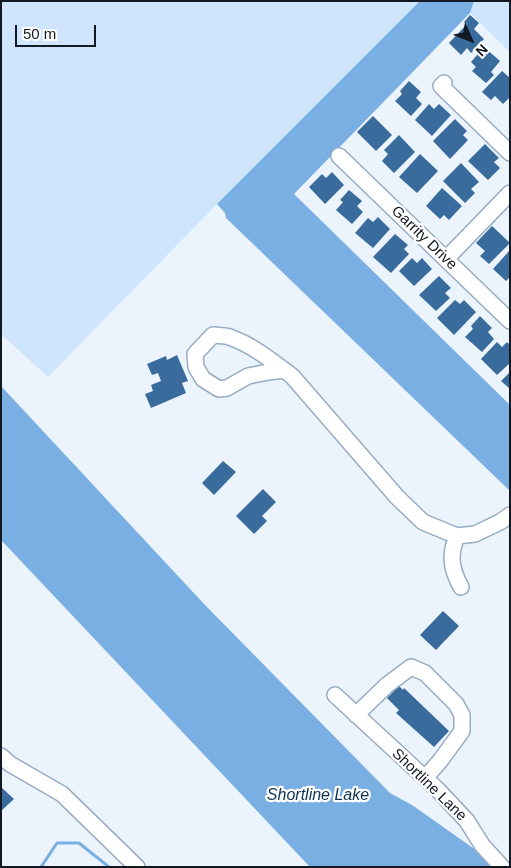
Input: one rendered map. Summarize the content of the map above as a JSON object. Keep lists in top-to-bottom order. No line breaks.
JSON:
{"streets":{"street":["Garrity Drive","Shortline Lane"]},"water":["Shortline Lake"],"scale_bar":"50 m","north":"bottom right"}
